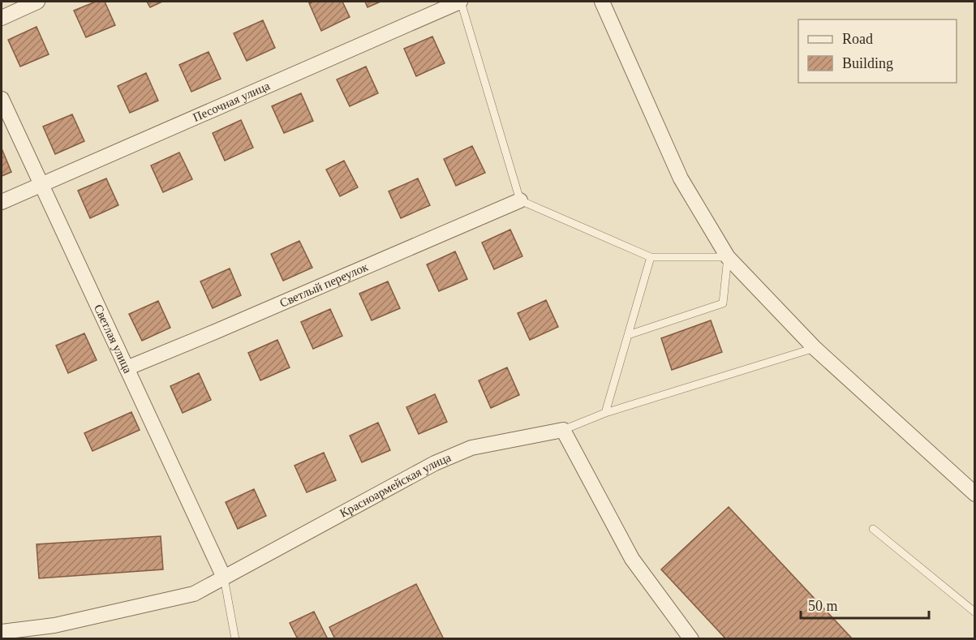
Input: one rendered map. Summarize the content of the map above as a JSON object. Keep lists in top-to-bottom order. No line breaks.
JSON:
{"streets":{"street":["Песочная улица","Светлый переулок","Светлая улица","Красноармейская улица"]},"crossings":[["Песочная улица","Светлая улица"],["Светлый переулок","Светлая улица"],["Светлая улица","Красноармейская улица"]],"legend":["Road","Building"],"scale_bar":"50 m"}
